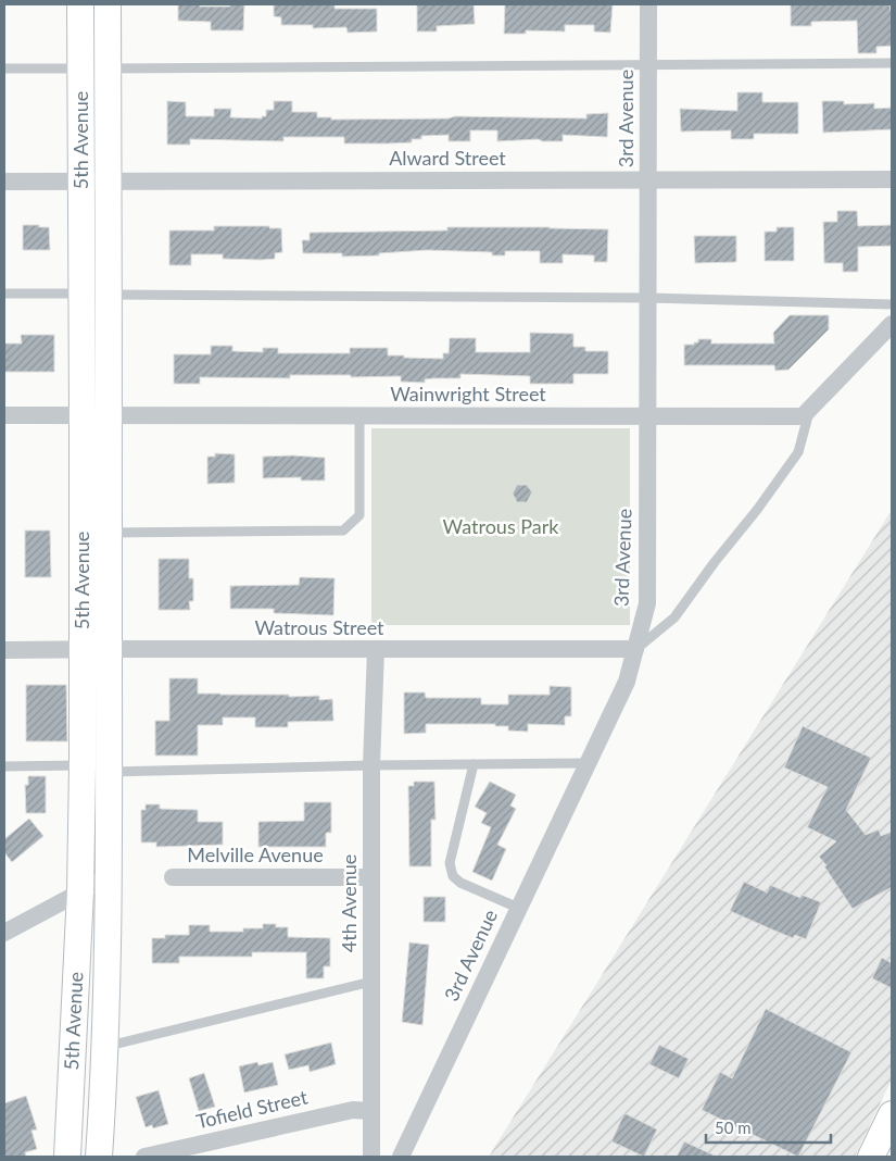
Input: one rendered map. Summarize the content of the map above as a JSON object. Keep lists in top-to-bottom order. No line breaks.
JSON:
{"streets":{"main road":["5th Avenue"],"street":["3rd Avenue","Alward Street","Wainwright Street","Watrous Street","Melville Avenue","4th Avenue","Tofield Street"]},"crossings":[["3rd Avenue","Alward Street"],["3rd Avenue","Wainwright Street"],["3rd Avenue","Watrous Street"],["5th Avenue","Alward Street"],["5th Avenue","Wainwright Street"],["5th Avenue","Watrous Street"],["Watrous Street","4th Avenue"],["Melville Avenue","4th Avenue"],["4th Avenue","Tofield Street"]],"parks":["Watrous Park"],"scale_bar":"50 m"}
